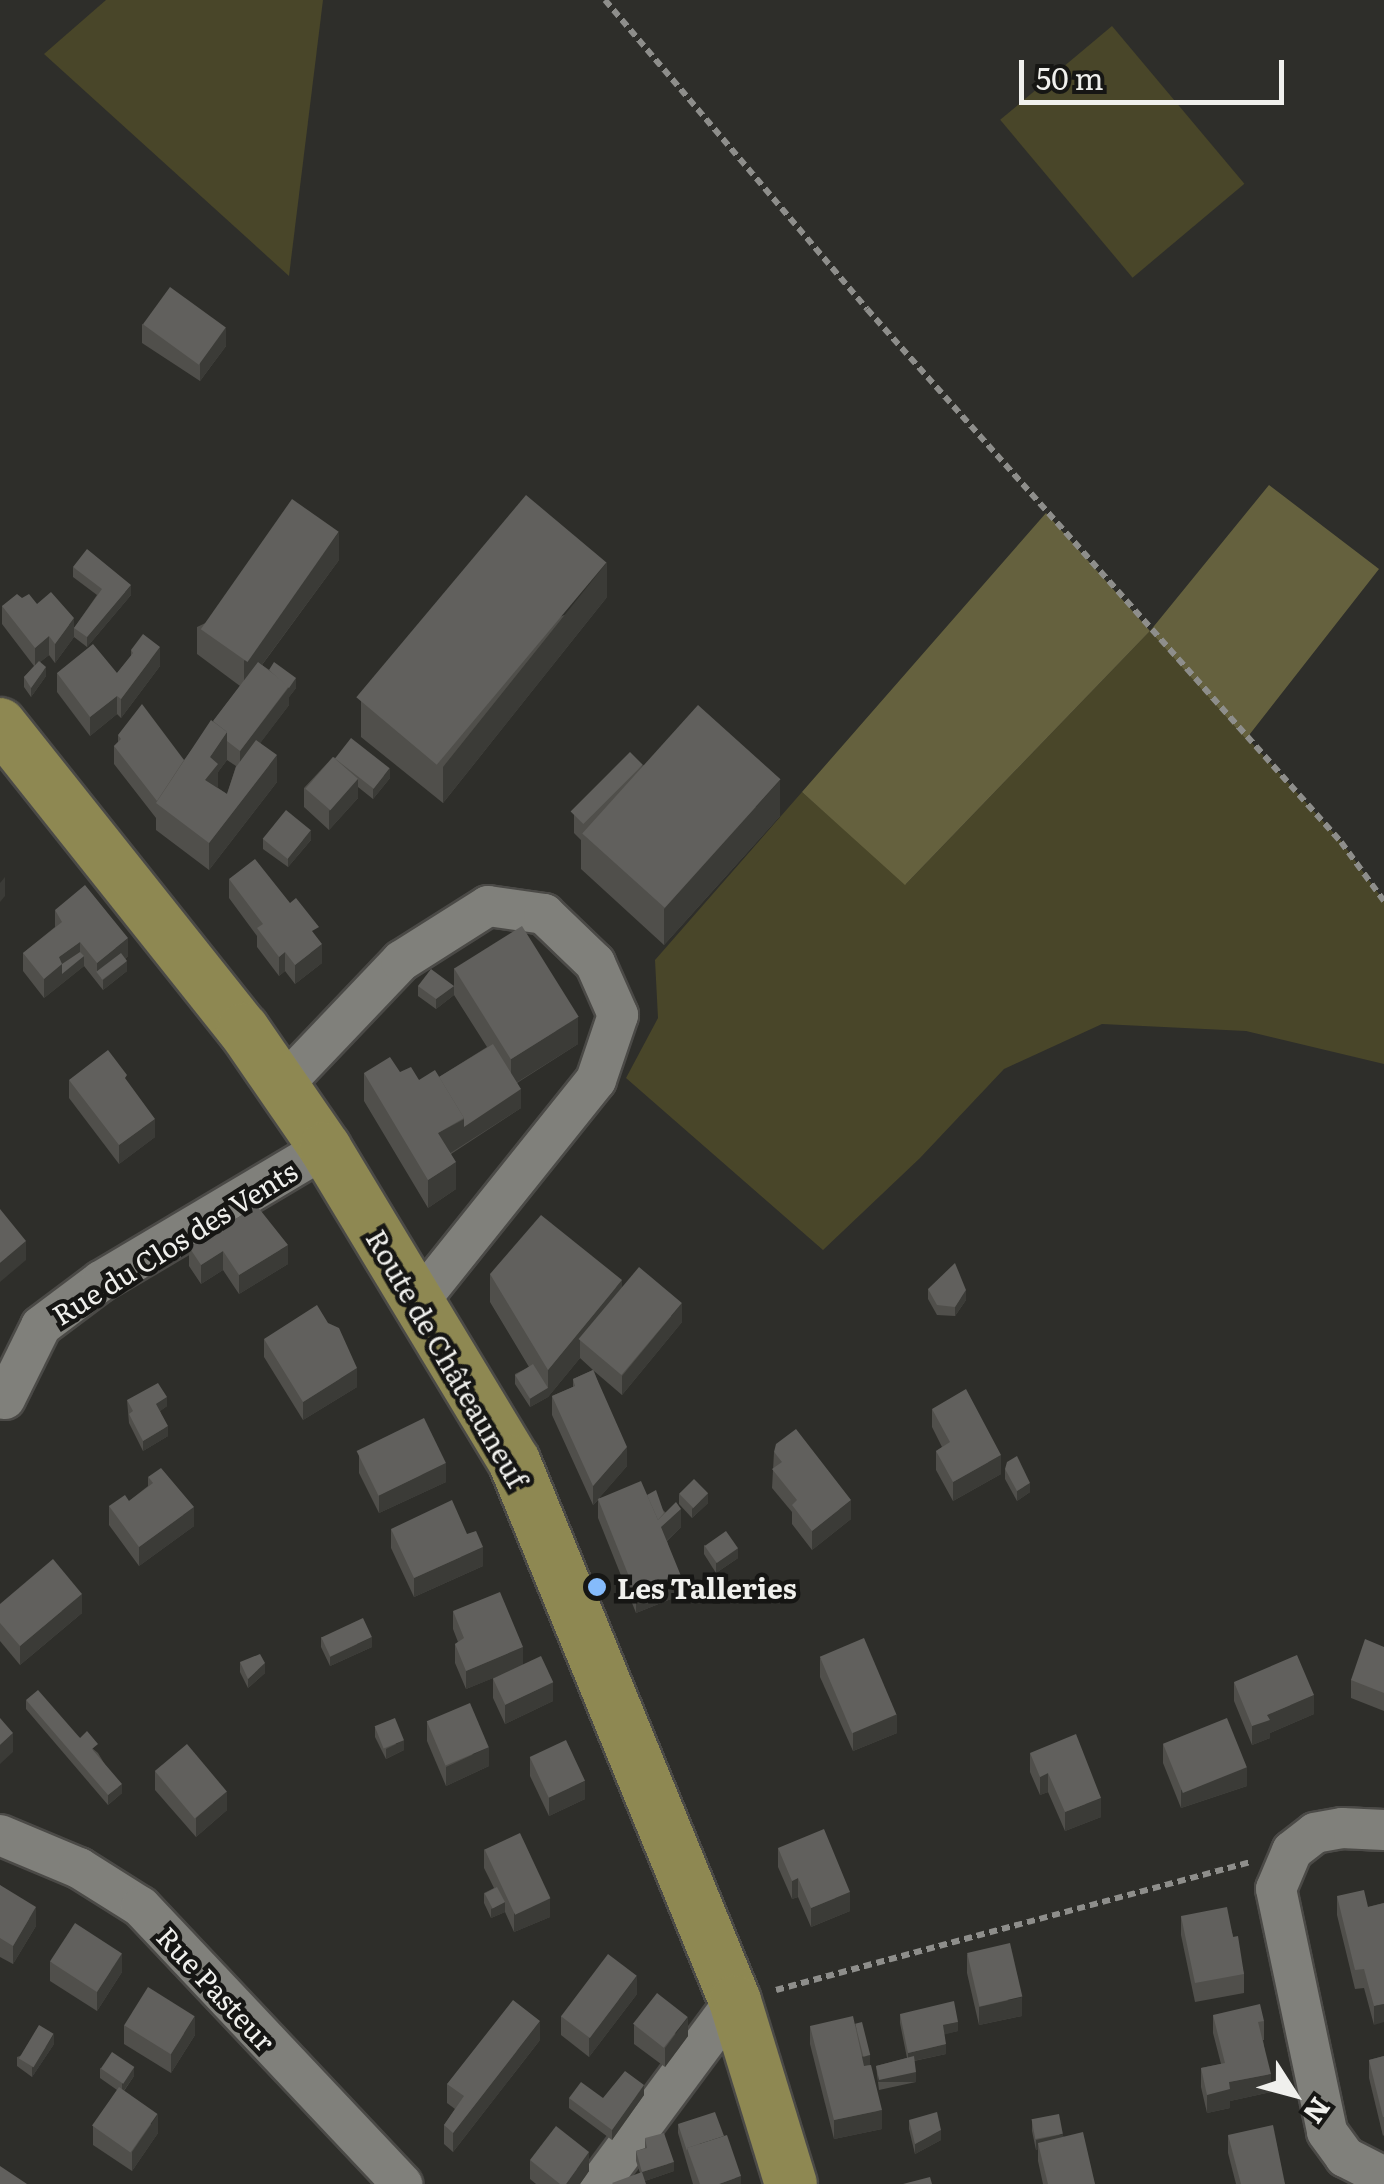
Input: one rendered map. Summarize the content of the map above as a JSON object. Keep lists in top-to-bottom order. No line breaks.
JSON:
{"streets":{"main road":["Route de Châteauneuf"],"street":["Rue du Clos des Vents","Rue Pasteur"]},"crossings":[["Rue du Clos des Vents","Route de Châteauneuf"]],"places":["Les Talleries"],"scale_bar":"50 m","north":"bottom right"}
